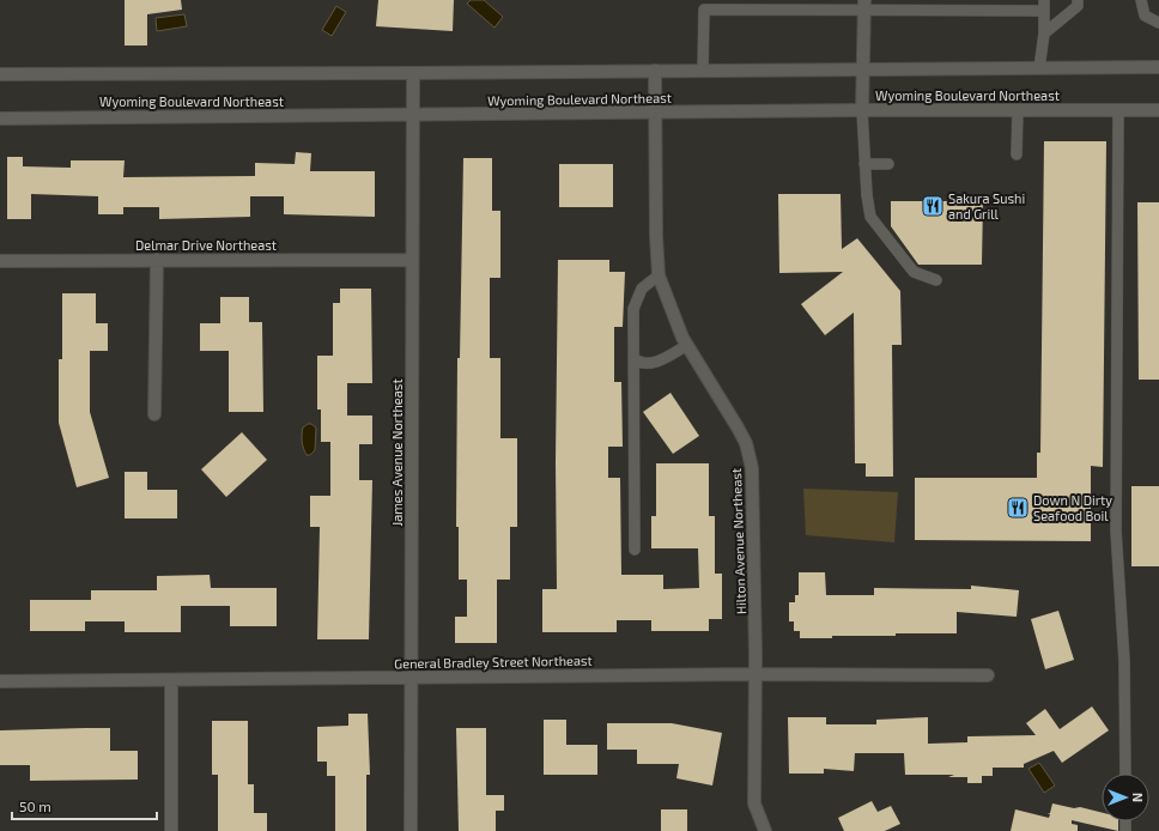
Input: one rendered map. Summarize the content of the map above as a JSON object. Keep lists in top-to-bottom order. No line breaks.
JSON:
{"streets":{"street":["Wyoming Boulevard Northeast","Delmar Drive Northeast","James Avenue Northeast","Hilton Avenue Northeast","General Bradley Street Northeast"]},"crossings":[["Wyoming Boulevard Northeast","James Avenue Northeast"],["Wyoming Boulevard Northeast","Hilton Avenue Northeast"],["Delmar Drive Northeast","James Avenue Northeast"],["James Avenue Northeast","General Bradley Street Northeast"],["Hilton Avenue Northeast","General Bradley Street Northeast"]],"places":{"restaurant":["Sakura Sushi and Grill","Down N Dirty Seafood Boil"]},"scale_bar":"50 m","north":"right"}
